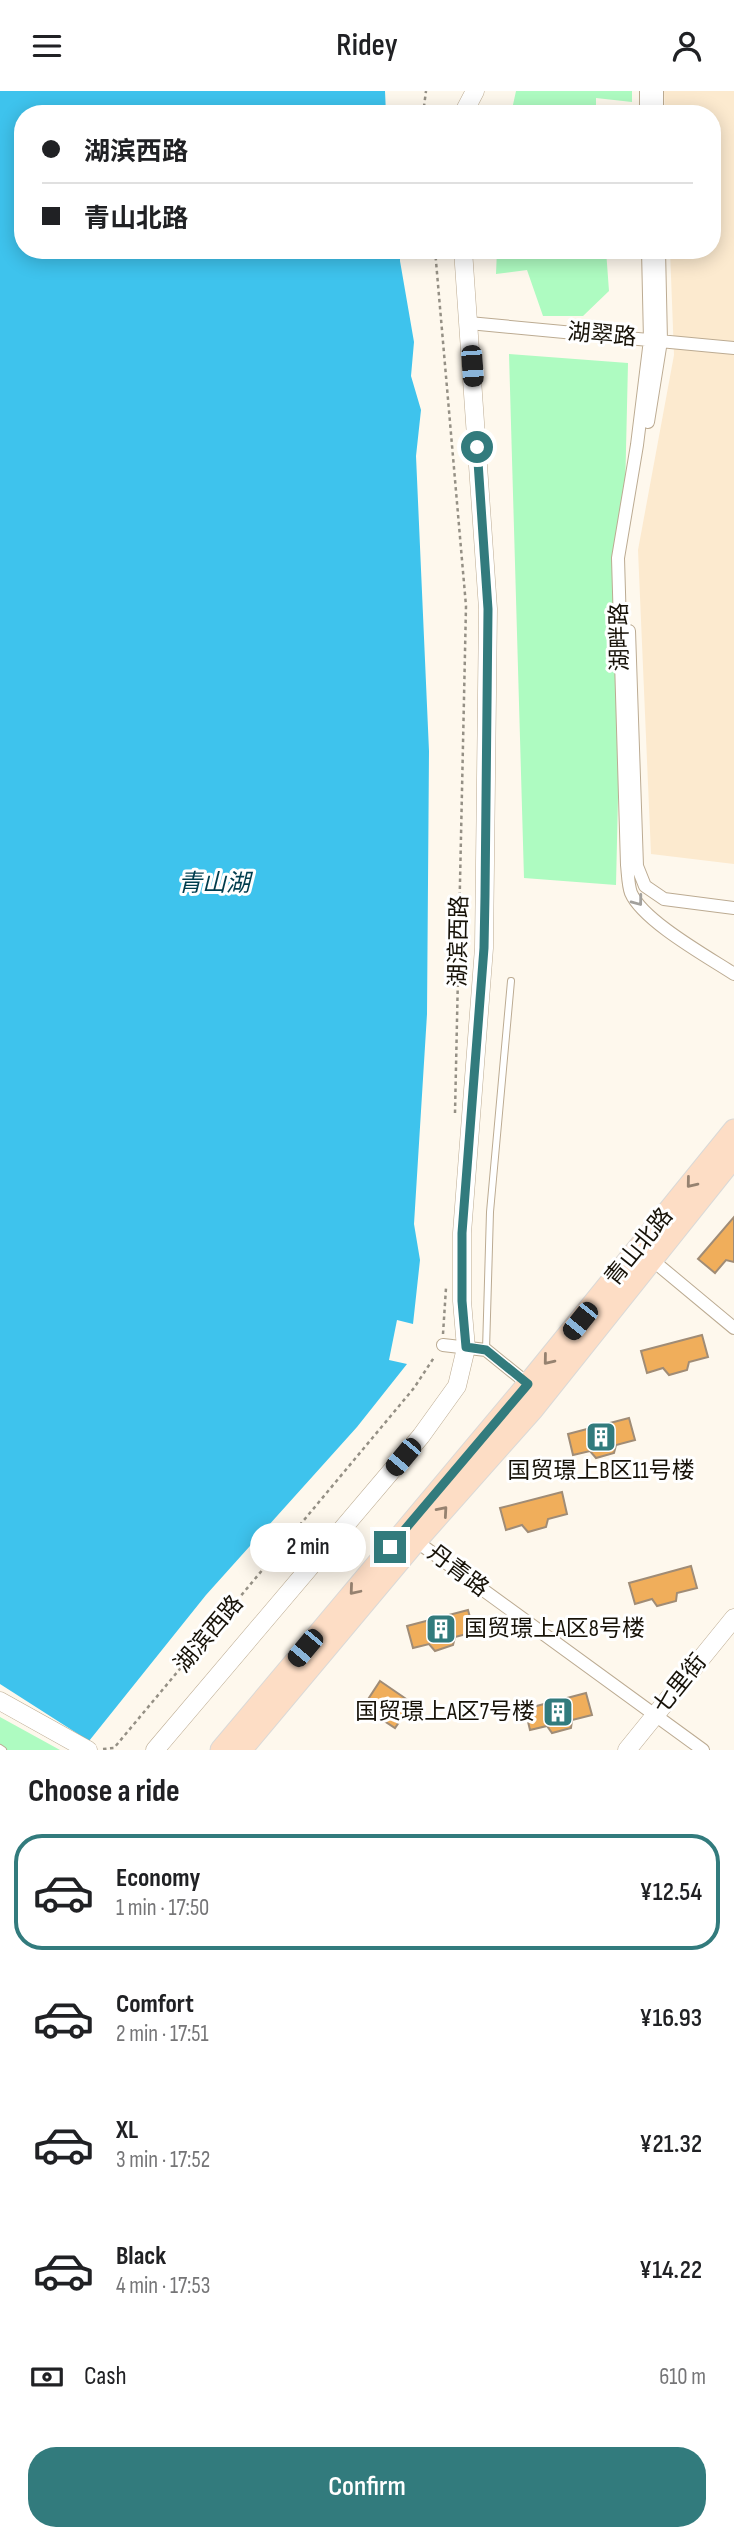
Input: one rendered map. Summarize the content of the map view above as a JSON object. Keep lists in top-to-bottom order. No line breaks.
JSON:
{"streets":{"main road":["青山北路"],"street":["湖翠路","湖畔路","湖滨西路","丹青路","七里街"]},"crossings":[["湖翠路","湖畔路"],["湖翠路","湖滨西路"],["青山北路","丹青路"],["丹青路","七里街"]],"one_way":["湖畔路"],"water":["青山湖"],"places":{"building":["国贸璟上B区11号楼","国贸璟上A区8号楼","国贸璟上A区7号楼"]},"page":{"header":"Ridey","banner":["湖滨西路","青山北路"],"bubble":"2 min","heading":"Choose a ride","list":[{"name":"Economy","note":"1 min · 17:50","value":"¥12.54"},{"name":"Comfort","note":"2 min · 17:51","value":"¥16.93"},{"name":"XL","note":"3 min · 17:52","value":"¥21.32"},{"name":"Black","note":"4 min · 17:53","value":"¥14.22"}],"pay":["Cash","610 m"],"buttons":"Confirm"}}
